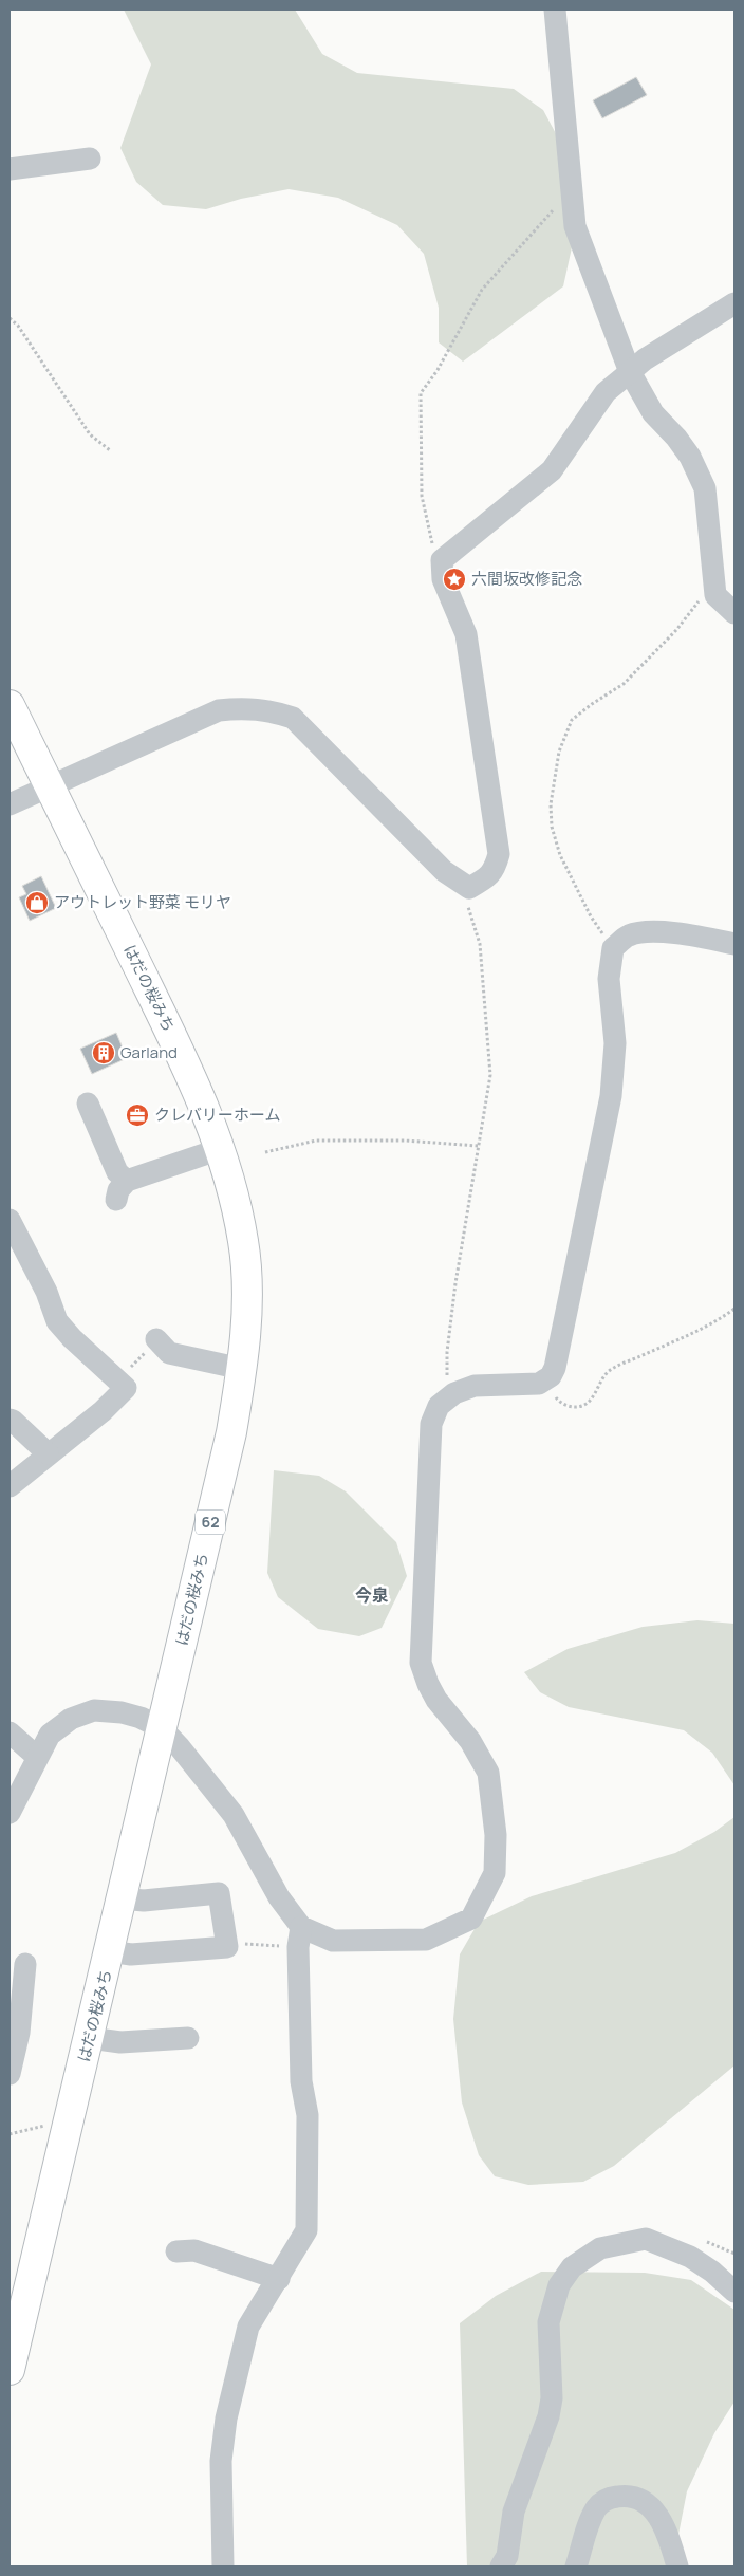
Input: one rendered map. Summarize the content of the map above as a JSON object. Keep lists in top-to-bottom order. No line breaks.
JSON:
{"streets":{"main road":["はだの桜みち","62"]},"districts":["今泉"],"places":{"place":["六間坂改修記念"],"shop":["アウトレット野菜 モリヤ"],"building":["Garland"],"office":["クレバリーホーム"]}}
